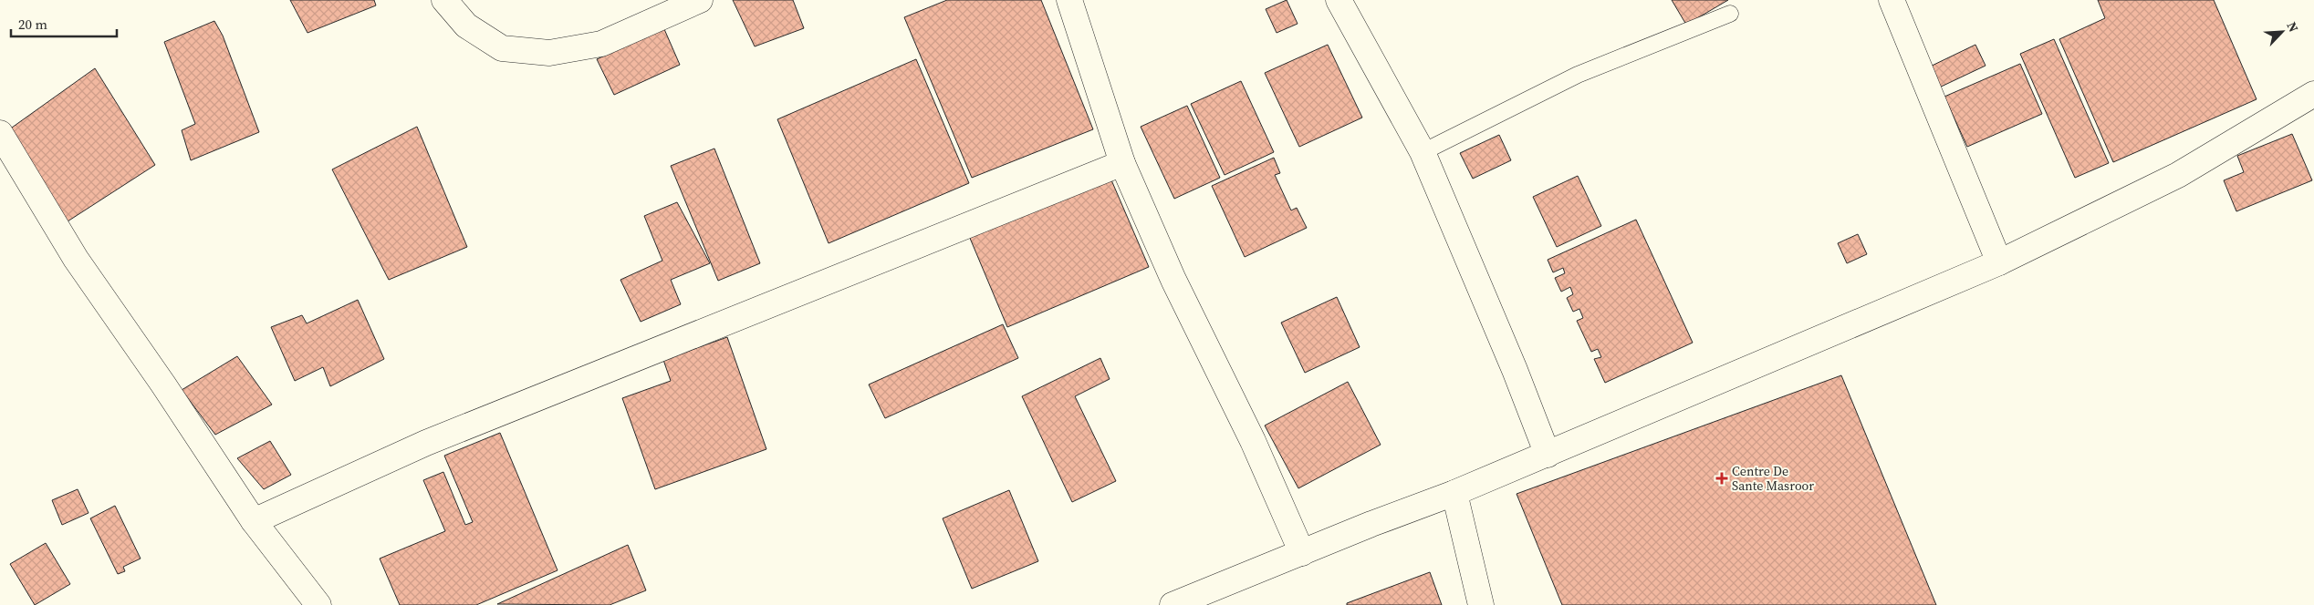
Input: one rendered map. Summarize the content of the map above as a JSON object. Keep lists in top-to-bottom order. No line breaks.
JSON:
{"places":{"health":["Centre De Sante Masroor"]},"scale_bar":"20 m","north":"top right"}
